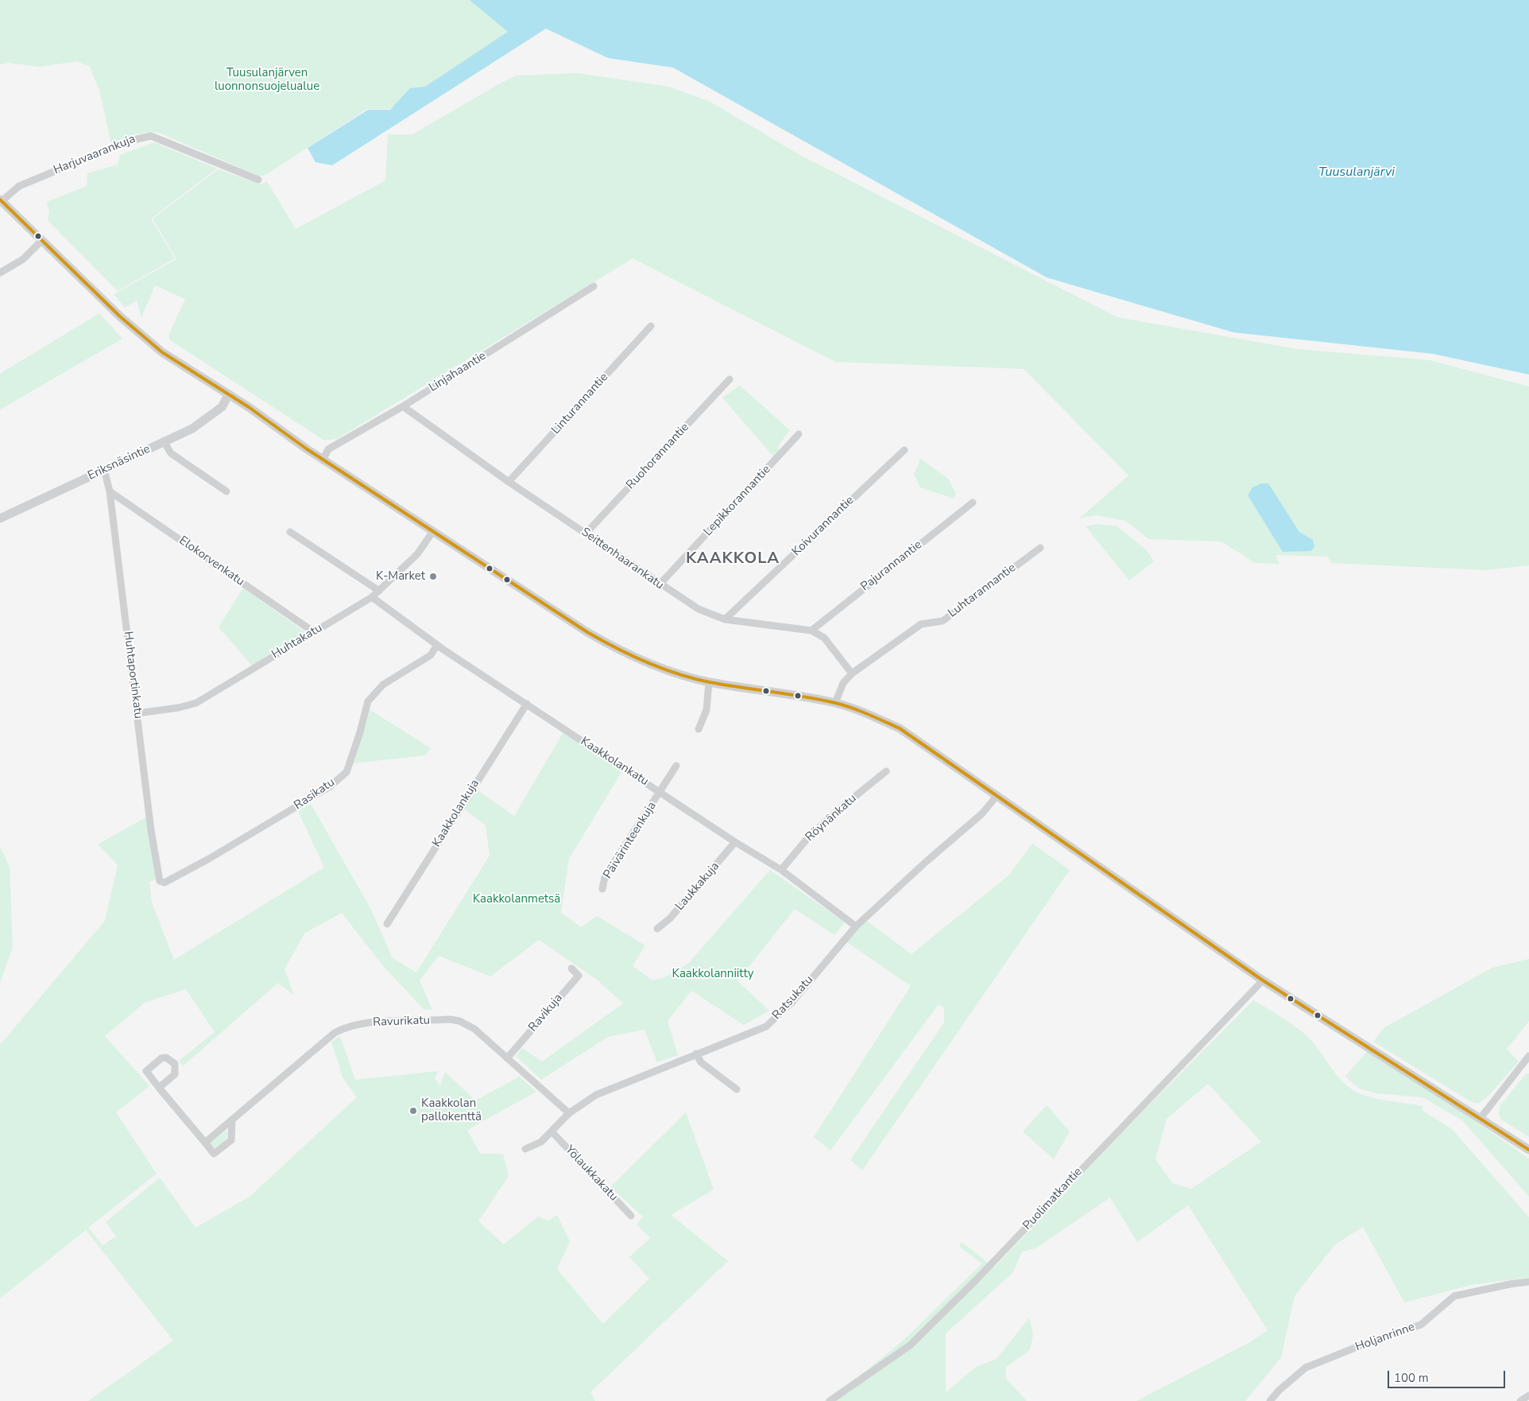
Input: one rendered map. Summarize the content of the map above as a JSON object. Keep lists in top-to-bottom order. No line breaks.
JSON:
{"streets":{"street":["Harjuvaarankuja","Linjahaantie","Linturannantie","Ruohorannantie","Eriksnäsintie","Lepikkorannantie","Koivurannantie","Seittenhaarankatu","Elokorvenkatu","Pajurannantie","Luhtarannantie","Huhtakatu","Huhtaportinkatu","Kaakkolankatu","Rasikatu","Kaakkolankuja","Röynänkatu","Päivärinteenkuja","Laukkakuja","Ratsukatu","Ravikuja","Ravurikatu","Yölaukkakatu","Puolimatkantie","Holjanrinne"]},"crossings":[["Linjahaantie","Seittenhaarankatu"],["Linturannantie","Seittenhaarankatu"],["Ruohorannantie","Seittenhaarankatu"],["Eriksnäsintie","Huhtaportinkatu"],["Lepikkorannantie","Seittenhaarankatu"],["Koivurannantie","Seittenhaarankatu"],["Seittenhaarankatu","Pajurannantie"],["Elokorvenkatu","Huhtakatu"],["Elokorvenkatu","Huhtaportinkatu"],["Huhtakatu","Huhtaportinkatu"],["Huhtakatu","Kaakkolankatu"],["Huhtaportinkatu","Rasikatu"],["Kaakkolankatu","Rasikatu"],["Kaakkolankatu","Kaakkolankuja"],["Kaakkolankatu","Röynänkatu"],["Kaakkolankatu","Päivärinteenkuja"],["Kaakkolankatu","Laukkakuja"],["Kaakkolankatu","Ratsukatu"],["Ratsukatu","Ravurikatu"],["Ratsukatu","Yölaukkakatu"],["Ravikuja","Ravurikatu"]],"districts":["KAAKKOLA"],"water":["Tuusulanjärvi"],"parks":["Tuusulanjärven luonnonsuojelualue","Kaakkolanmetsä","Kaakkolanniitty"],"places":["K-Market","Kaakkolan pallokenttä"],"scale_bar":"100 m"}
